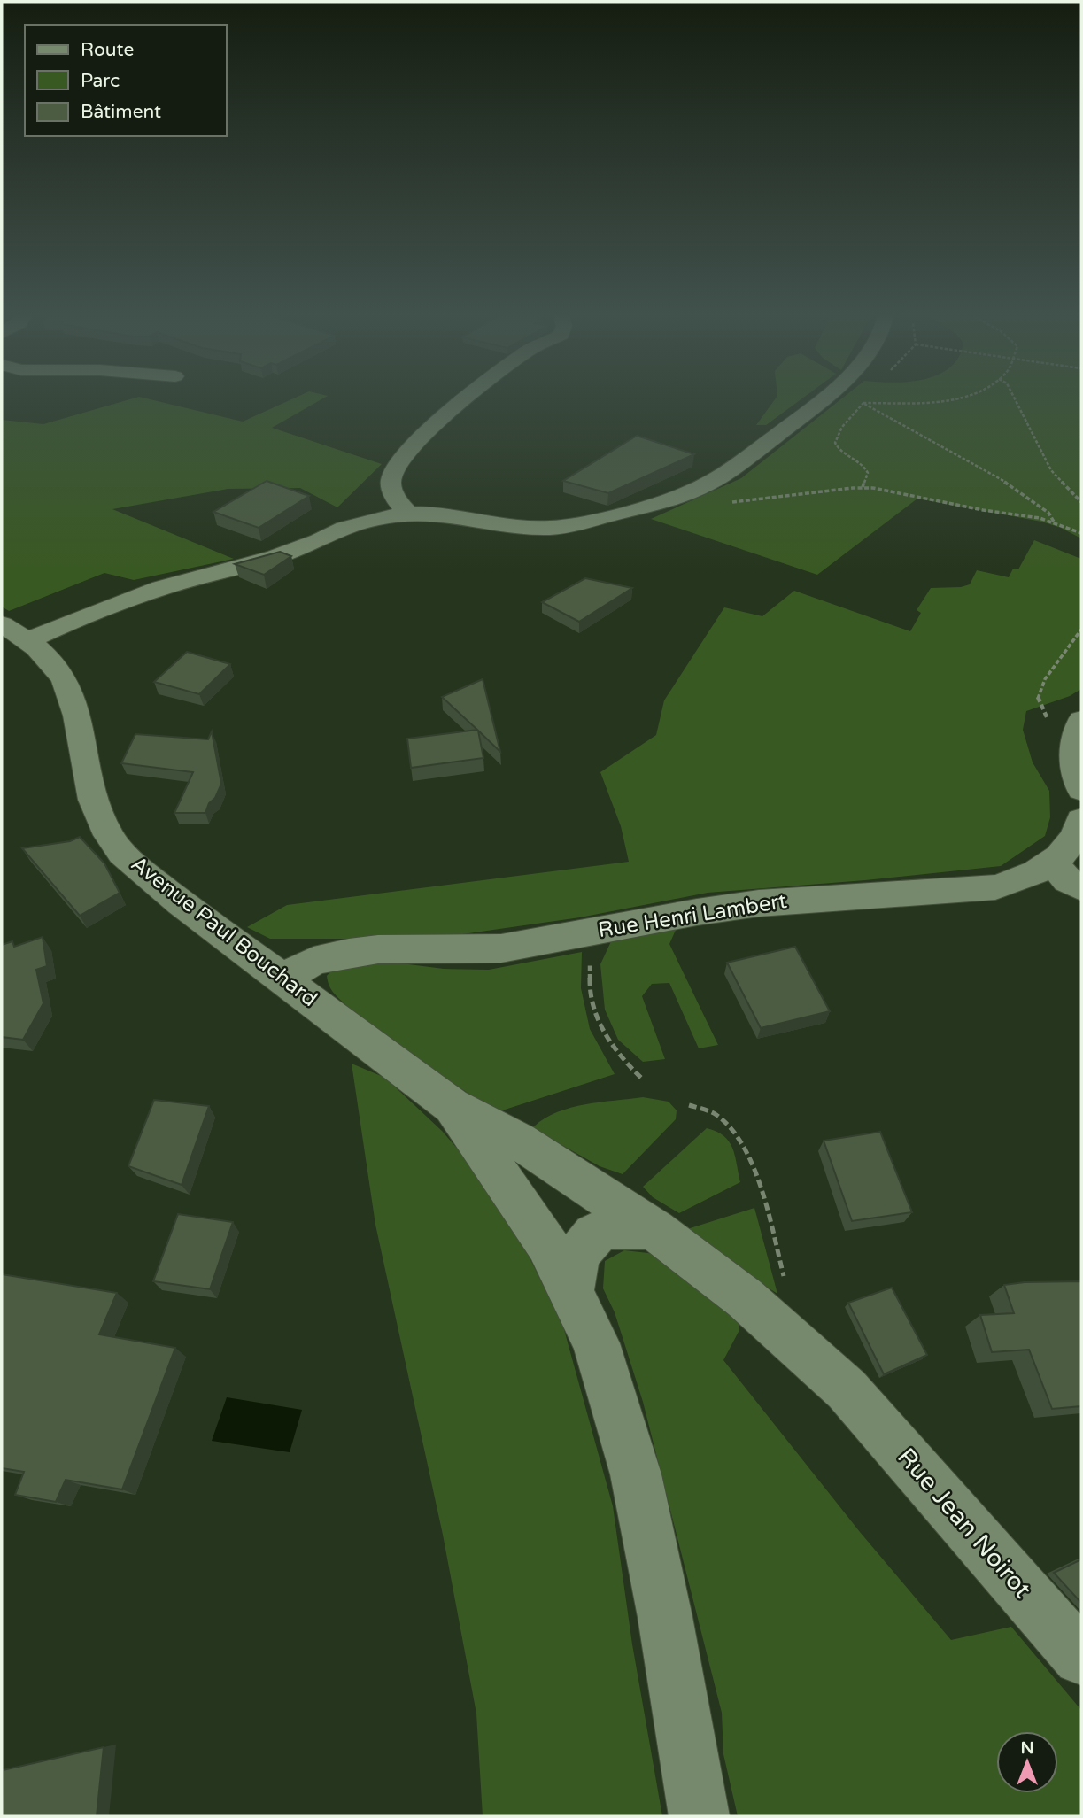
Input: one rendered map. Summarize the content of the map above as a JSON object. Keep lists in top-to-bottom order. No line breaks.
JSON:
{"streets":{"street":["Rue Henri Lambert","Avenue Paul Bouchard","Rue Jean Noirot"]},"crossings":[["Rue Henri Lambert","Avenue Paul Bouchard"],["Avenue Paul Bouchard","Rue Jean Noirot"]],"legend":["Route","Parc","Bâtiment"],"north":"top"}
